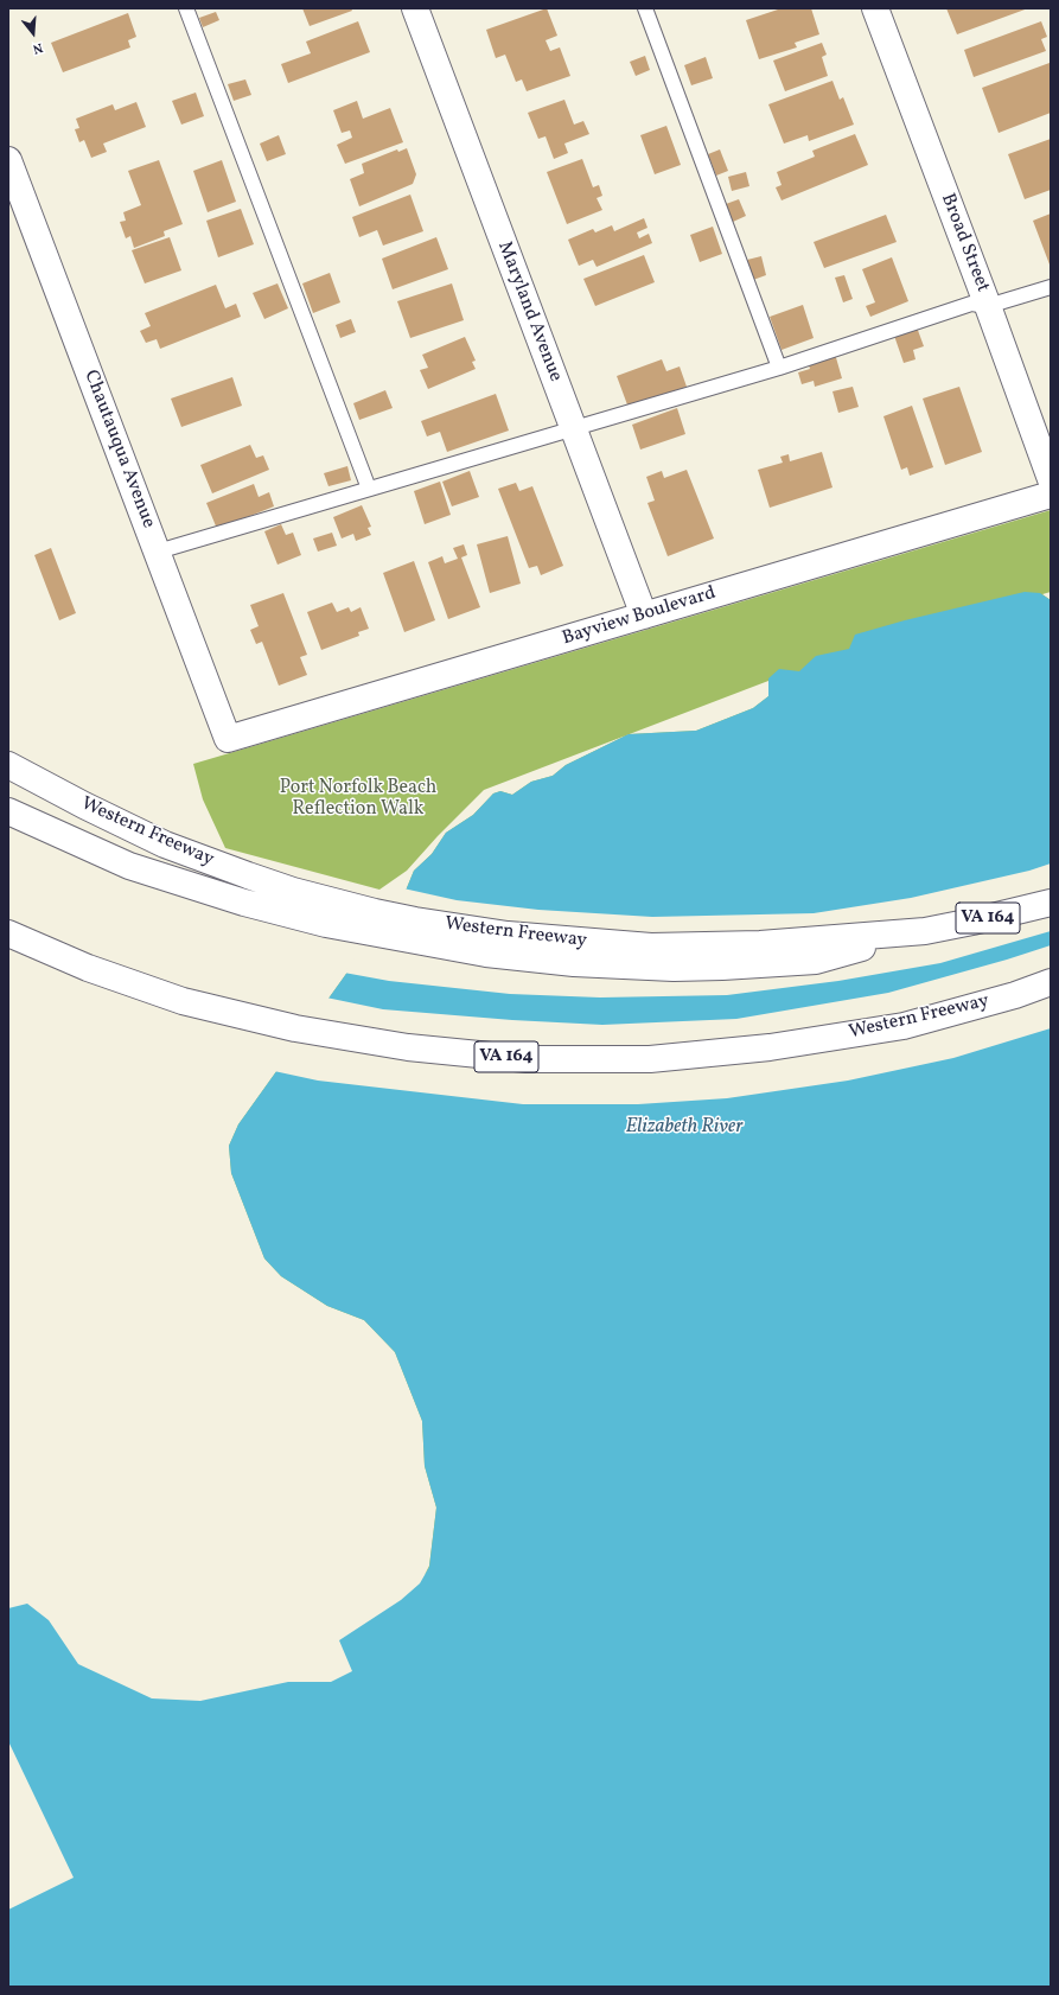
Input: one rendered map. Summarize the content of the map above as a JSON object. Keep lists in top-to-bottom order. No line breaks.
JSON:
{"streets":{"main road":["Broad Street","Maryland Avenue","Chautauqua Avenue","Bayview Boulevard","Western Freeway","VA 164"]},"crossings":[["Maryland Avenue","Bayview Boulevard"],["Chautauqua Avenue","Bayview Boulevard"]],"water":["Elizabeth River"],"parks":["Port Norfolk Beach Reflection Walk"],"north":"bottom"}
